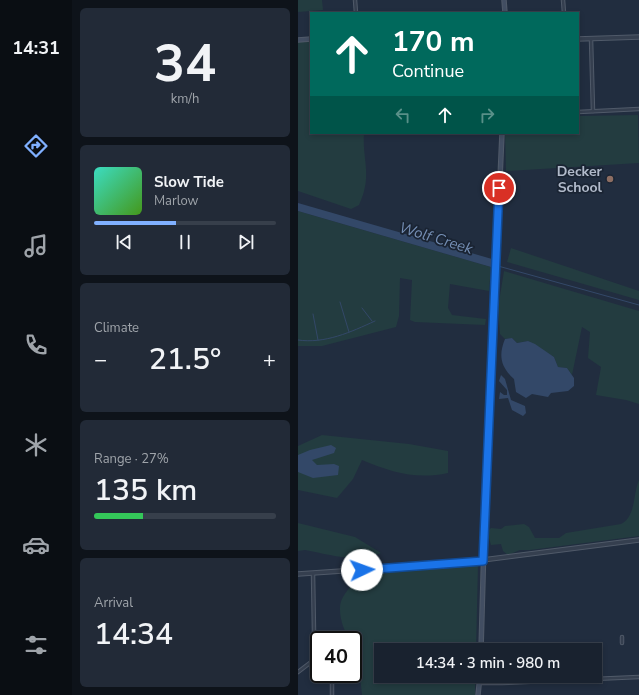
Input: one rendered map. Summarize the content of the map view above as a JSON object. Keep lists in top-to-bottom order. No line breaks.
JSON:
{"water":["Wolf Creek"],"places":["Decker School"],"page":{"tabs":"14:31","tile":[["34","km/h"],"Climate",["Range · 27%","135 km"],["Arrival","14:34"]],"turn":["170 m","Continue"],"song":["Slow Tide","Marlow"],"heat":["−","21.5°","+"],"limit":"40","trip":"14:34 · 3 min · 980 m"}}
